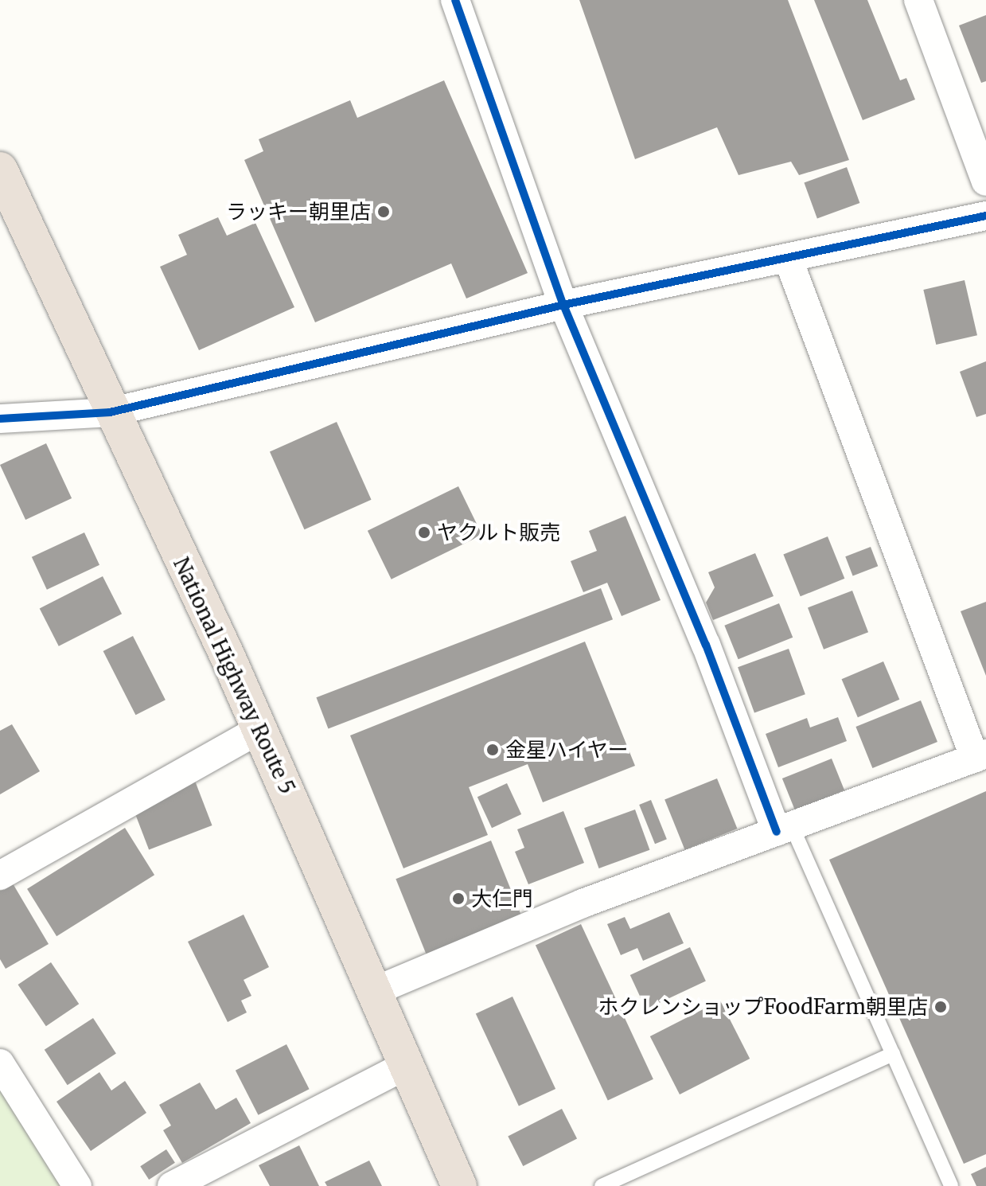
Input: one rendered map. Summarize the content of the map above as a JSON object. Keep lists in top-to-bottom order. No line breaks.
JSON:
{"streets":{"highway":["National Highway Route 5"]},"places":["ラッキー朝里店","ヤクルト販売","金星ハイヤー","大仁門","ホクレンショップFoodFarm朝里店"]}
